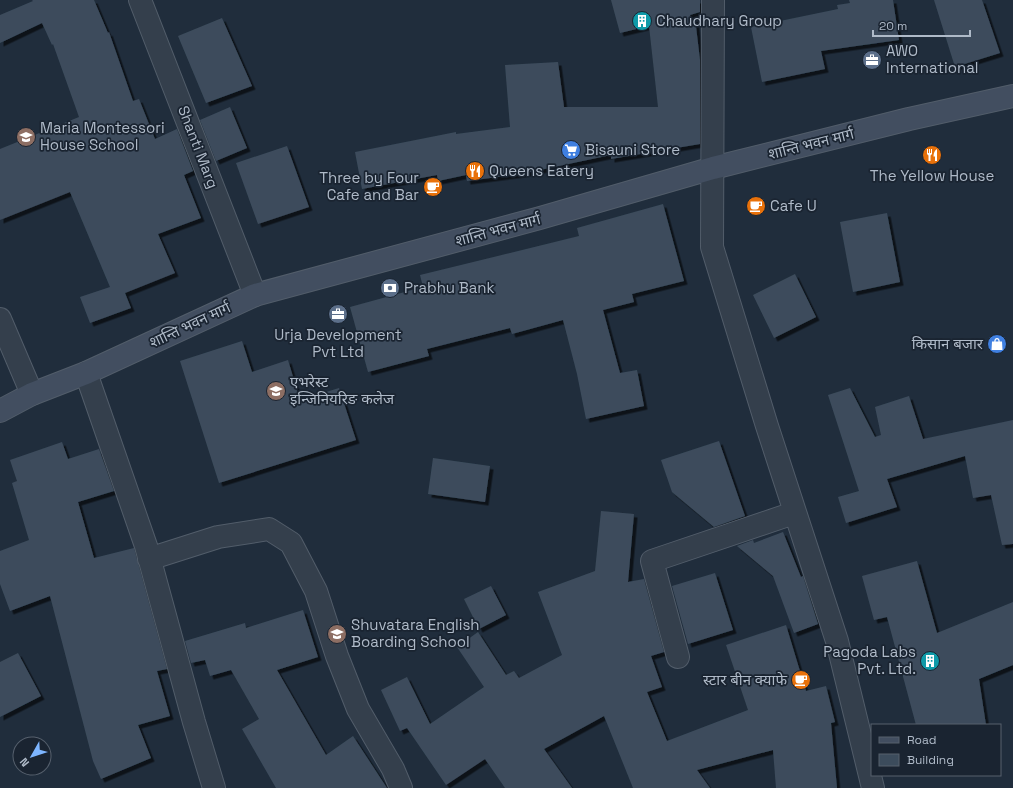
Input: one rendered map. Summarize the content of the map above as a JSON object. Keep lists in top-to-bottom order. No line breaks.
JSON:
{"streets":{"main road":["शान्ति भवन मार्ग"],"street":["Shanti Marg"]},"crossings":[["शान्ति भवन मार्ग","Shanti Marg"]],"places":{"building":["Chaudhary Group","Pagoda Labs Pvt. Ltd."],"office":["AWO International","Urja Development Pvt Ltd"],"school or university":["Maria Montessori House School","एभरेस्ट इन्जिनियरिङ कलेज","Shuvatara English Boarding School"],"supermarket":["Bisauni Store"],"restaurant":["The Yellow House","Queens Eatery"],"cafe":["Three by Four Cafe and Bar","Cafe U","स्टार बीन क्याफे"],"bank":["Prabhu Bank"],"shop":["किसान बजार"]},"legend":["Road","Building"],"scale_bar":"20 m","north":"bottom left"}
